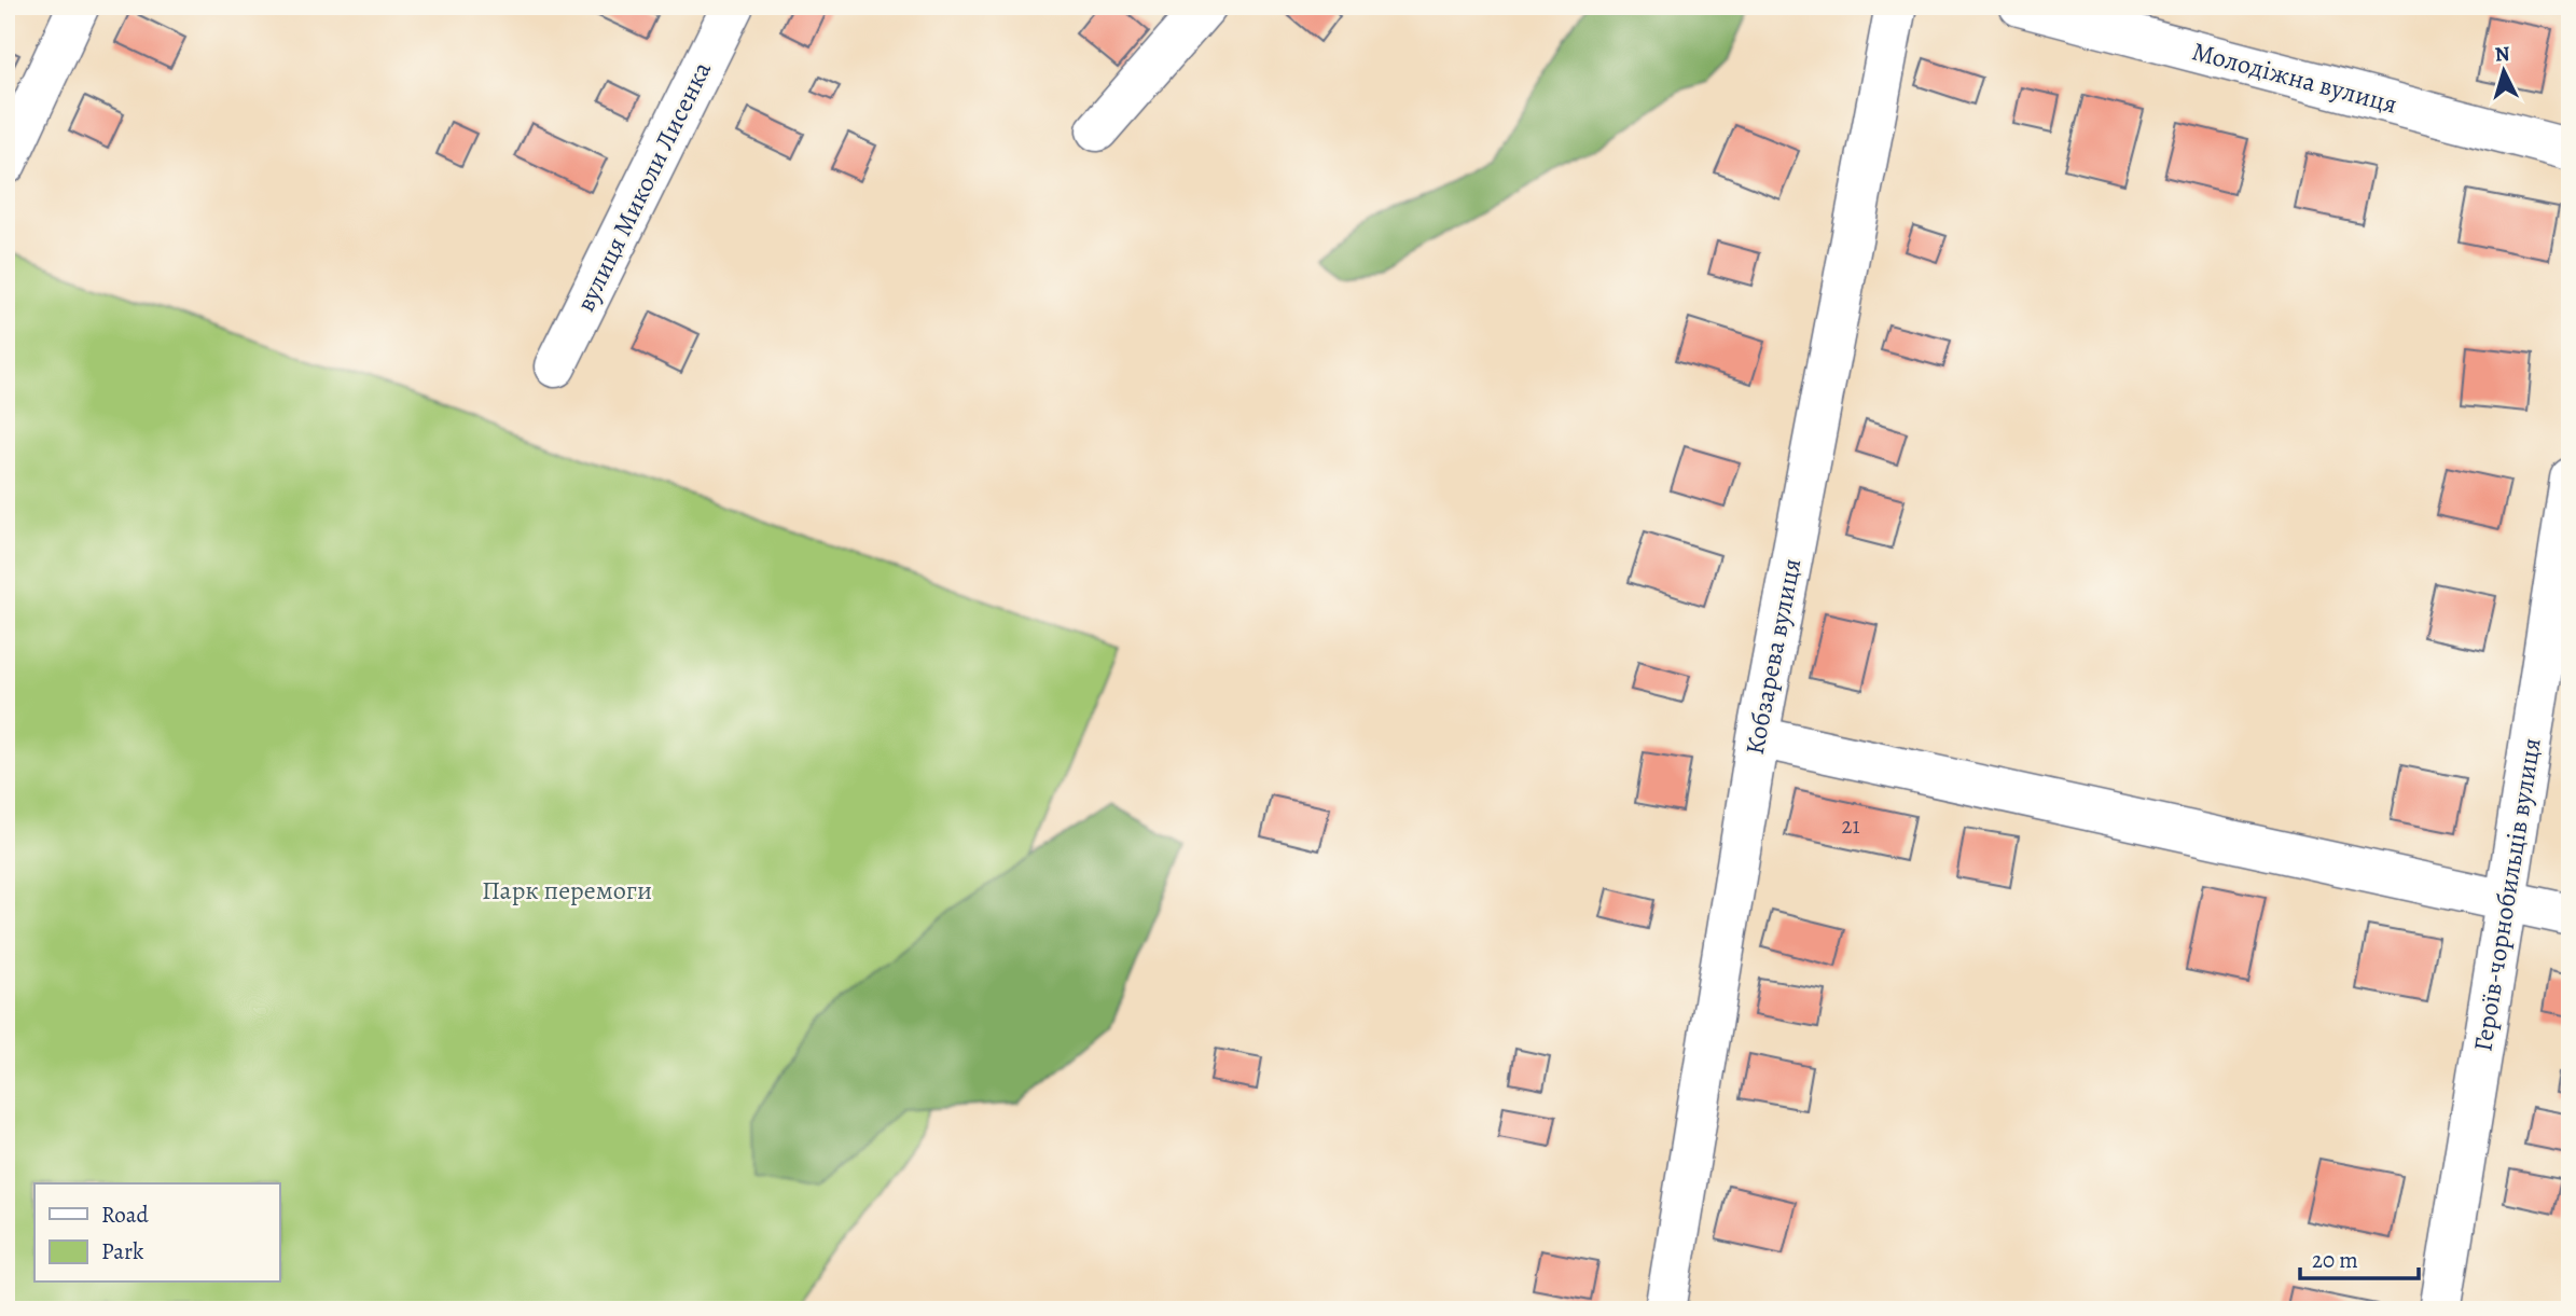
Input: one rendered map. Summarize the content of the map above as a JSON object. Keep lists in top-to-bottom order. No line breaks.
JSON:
{"streets":{"street":["Молодіжна вулиця","вулиця Миколи Лисенка","Кобзарева вулиця","Героїв-чорнобильців вулиця"]},"parks":["Парк перемоги"],"house_numbers":["21"],"legend":["Road","Park"],"scale_bar":"20 m","north":"top"}
